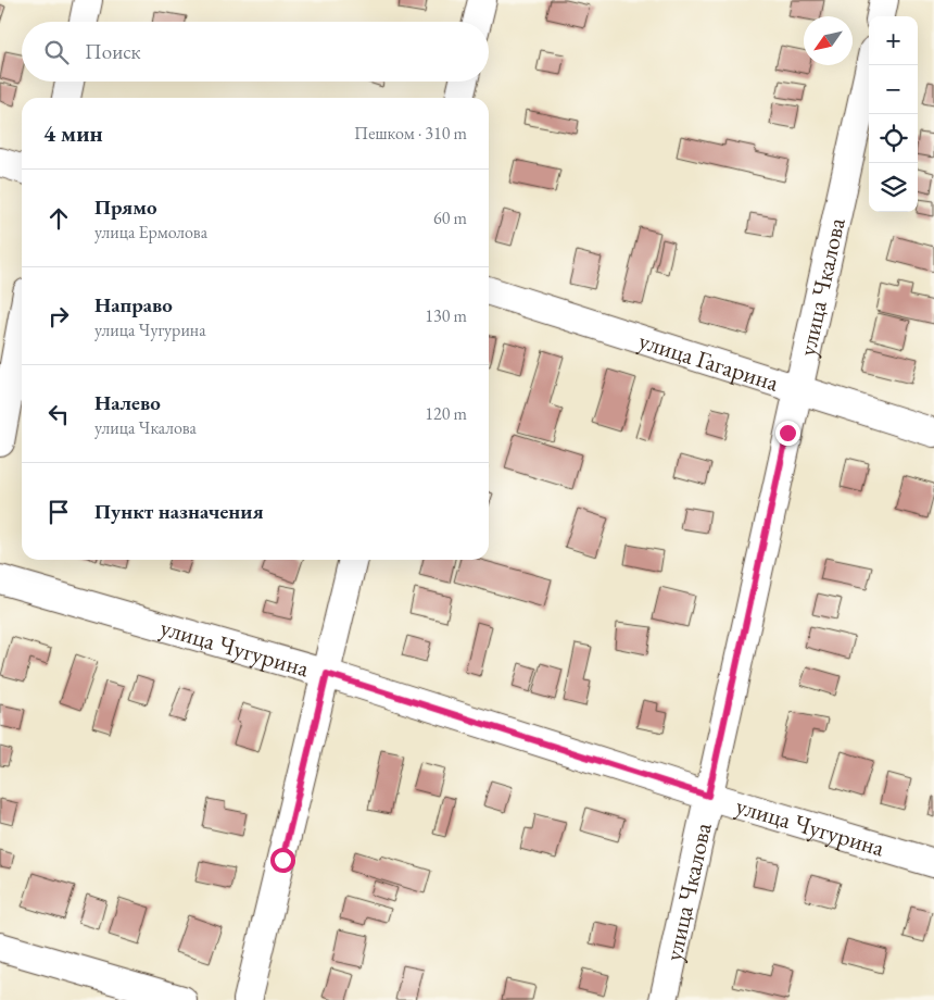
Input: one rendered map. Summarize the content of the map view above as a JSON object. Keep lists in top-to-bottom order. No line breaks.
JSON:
{"streets":{"street":["улица Чкалова","улица Гагарина","улица Чугурина"]},"crossings":[["улица Чкалова","улица Гагарина"],["улица Чкалова","улица Чугурина"]],"north":"bottom left","page":{"map_buttons":["+","−"],"search":"Поиск","heading":["4 мин","Пешком · 310 m"],"list":[["Прямо","улица Ермолова","60 m"],["Направо","улица Чугурина","130 m"],["Налево","улица Чкалова","120 m"],"Пункт назначения"]}}
